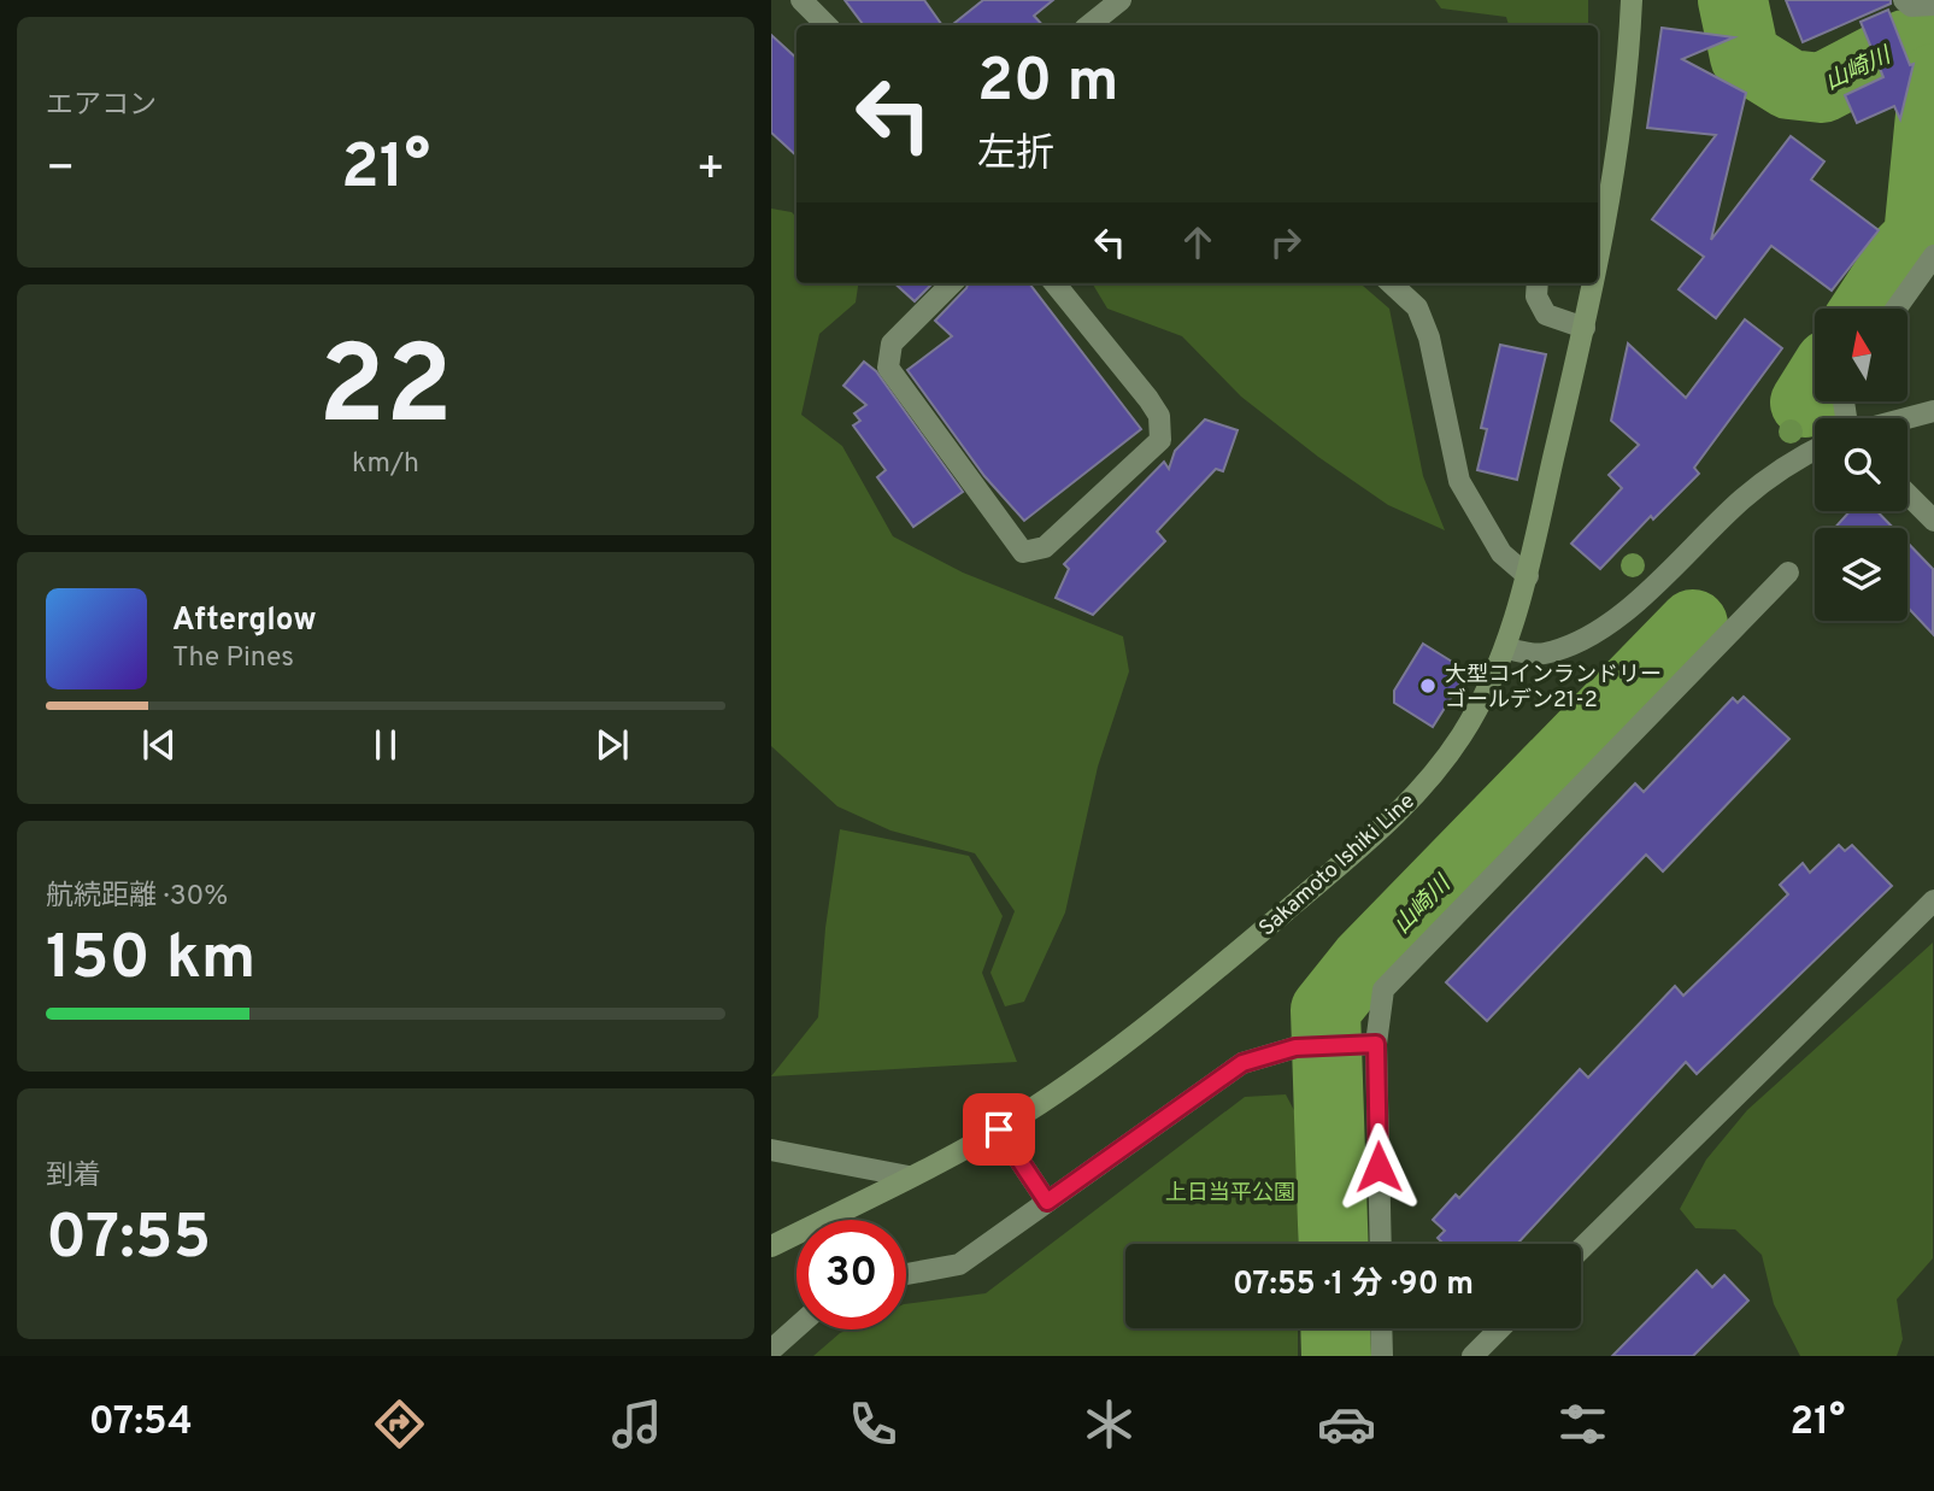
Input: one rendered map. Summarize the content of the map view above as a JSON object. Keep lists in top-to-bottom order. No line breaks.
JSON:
{"streets":{"main road":["Sakamoto Ishiki Line"]},"water":["山崎川"],"parks":["上日当平公園"],"places":["大型コインランドリー ゴールデン21-2"],"north":"top","page":{"tile":["エアコン",["22","km/h"],["航続距離 · 30%","150 km"],["到着","07:55"]],"turn":["20 m","左折"],"heat":["−","21°","+"],"song":["Afterglow","The Pines"],"limit":"30","trip":"07:55 · 1 分 · 90 m","tabs":["07:54","21°"]}}
